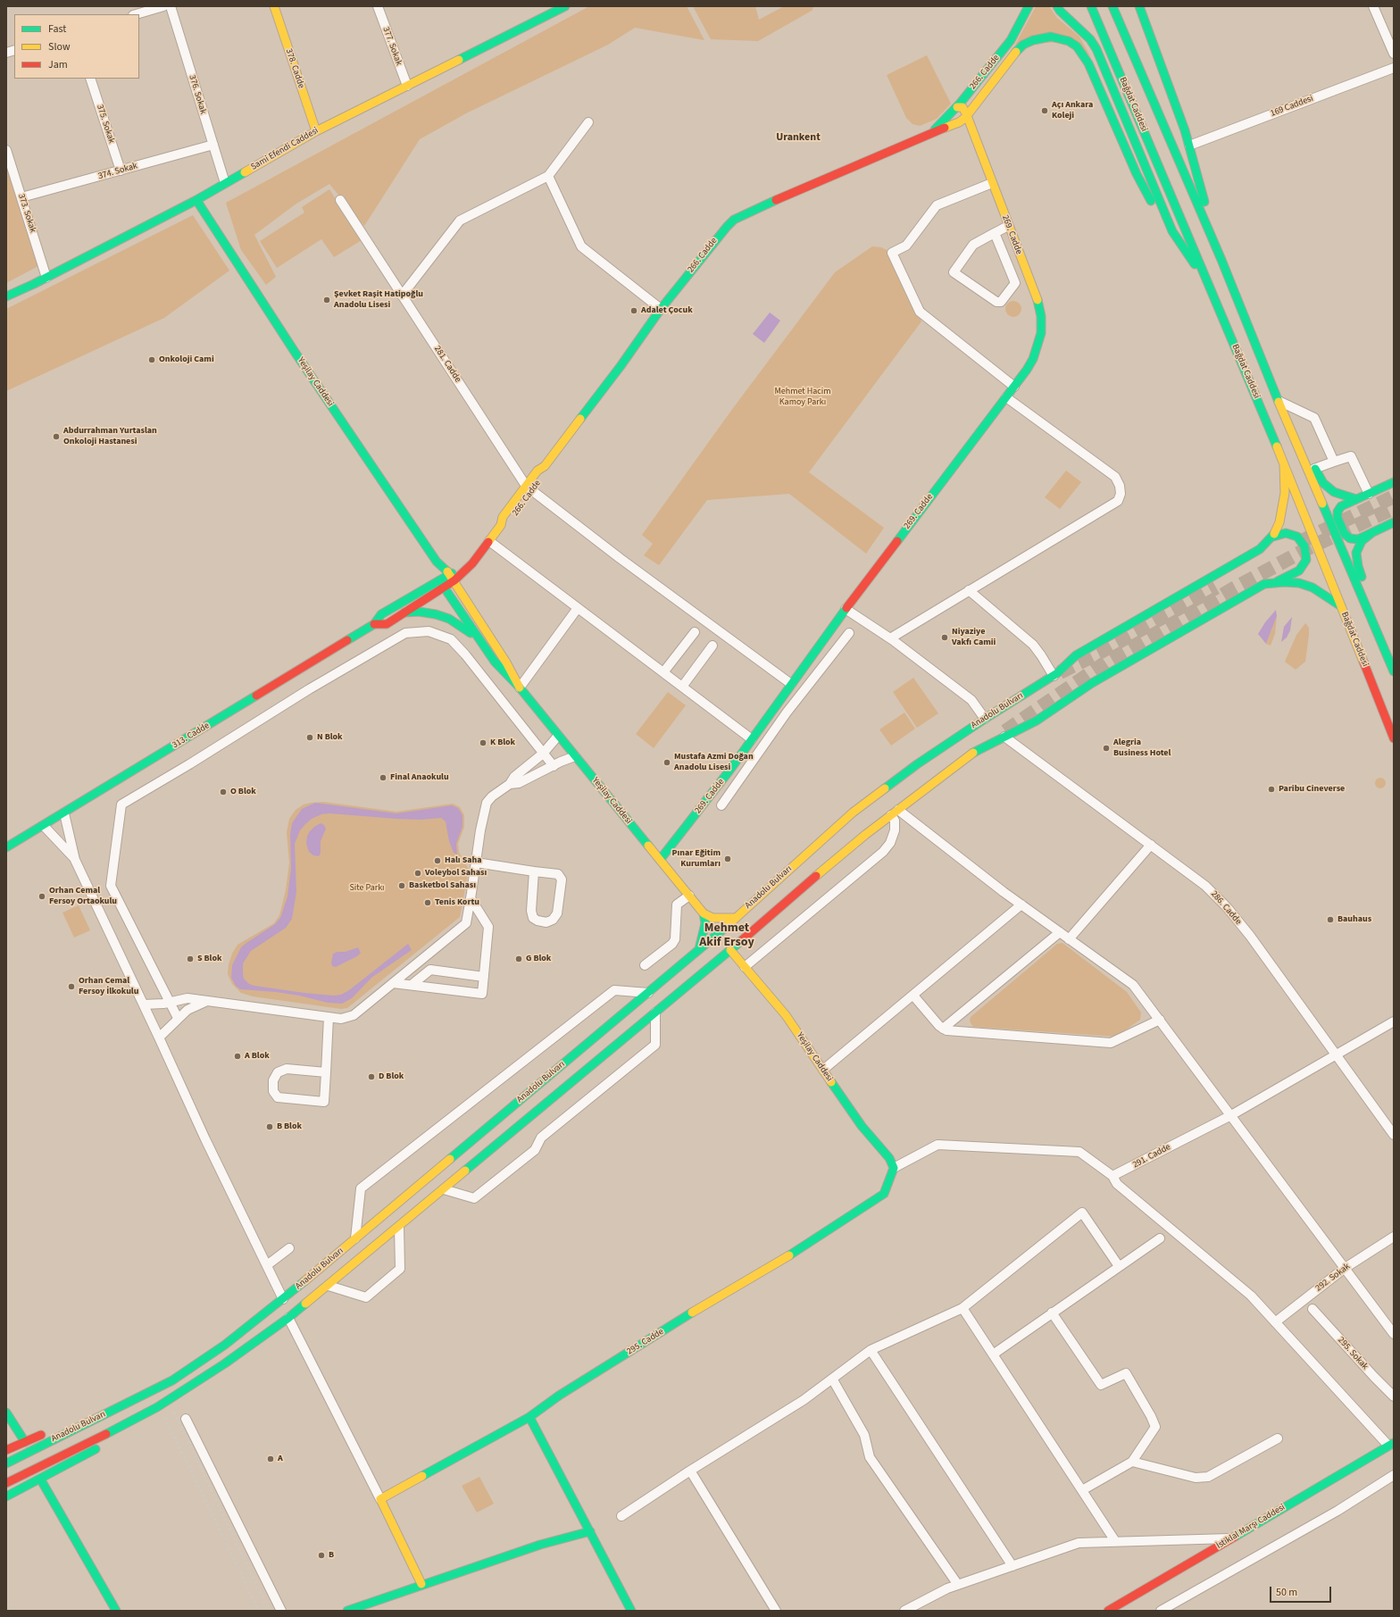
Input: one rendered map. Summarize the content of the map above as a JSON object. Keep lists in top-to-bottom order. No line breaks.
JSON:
{"streets":{"main road":["378. Cadde","266. Cadde","Bağdat Caddesi","Sami Efendi Caddesi","269. Cadde","Yeşilay Caddesi","Anadolu Bulvarı","313. Cadde","295. Cadde","İstiklal Marşı Caddesi"],"street":["377. Sokak","376. Sokak","169 Caddesi","375. Sokak","374. Sokak","373. Sokak","281. Cadde","286. Cadde","291. Cadde","292. Sokak","295. Sokak"]},"crossings":[["377. Sokak","Sami Efendi Caddesi"],["378. Cadde","Sami Efendi Caddesi"],["266. Cadde","269. Cadde"],["266. Cadde","281. Cadde"],["266. Cadde","Yeşilay Caddesi"],["266. Cadde","313. Cadde"],["376. Sokak","Sami Efendi Caddesi"],["376. Sokak","374. Sokak"],["375. Sokak","374. Sokak"],["Sami Efendi Caddesi","373. Sokak"],["Sami Efendi Caddesi","Yeşilay Caddesi"],["374. Sokak","373. Sokak"],["269. Cadde","281. Cadde"],["269. Cadde","Yeşilay Caddesi"],["Yeşilay Caddesi","Anadolu Bulvarı"],["Yeşilay Caddesi","313. Cadde"],["Yeşilay Caddesi","295. Cadde"],["Anadolu Bulvarı","286. Cadde"],["286. Cadde","291. Cadde"]],"districts":["Urankent","Mehmet Akif Ersoy"],"parks":["Mehmet Hacim Kamoy Parkı","Site Parkı"],"places":["Açı Ankara Koleji","Şevket Raşit Hatipoğlu Anadolu Lisesi","Adalet Çocuk","Onkoloji Cami","Abdurrahman Yurtaslan Onkoloji Hastanesi","Niyaziye Vakfı Camii","N Blok","K Blok","Alegria Business Hotel","Mustafa Azmi Doğan Anadolu Lisesi","Final Anaokulu","Paribu Cineverse","O Blok","Pınar Eğitim Kurumları","Halı Saha","Voleybol Sahası","Basketbol Sahası","Orhan Cemal Fersoy Ortaokulu","Tenis Kortu","Bauhaus","S Blok","G Blok","Orhan Cemal Fersoy İlkokulu","A Blok","D Blok","B Blok","A","B"],"legend":["Fast","Slow","Jam"],"scale_bar":"50 m"}
